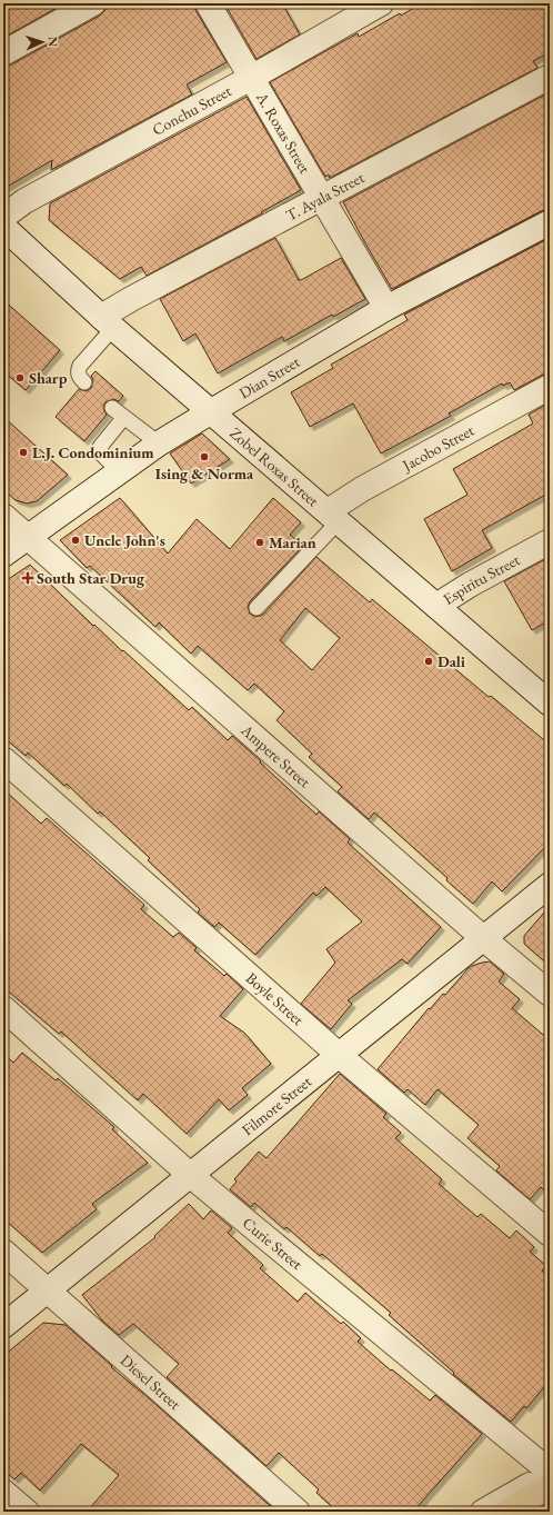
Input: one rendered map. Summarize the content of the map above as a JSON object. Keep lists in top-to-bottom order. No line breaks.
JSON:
{"streets":{"street":["Conchu Street","A. Roxas Street","T. Ayala Street","Dian Street","Jacobo Street","Zobel Roxas Street","Espiritu Street","Ampere Street","Boyle Street","Filmore Street","Curie Street","Diesel Street"]},"crossings":[["Conchu Street","A. Roxas Street"],["A. Roxas Street","T. Ayala Street"],["A. Roxas Street","Dian Street"],["T. Ayala Street","Zobel Roxas Street"],["Dian Street","Zobel Roxas Street"],["Dian Street","Ampere Street"],["Jacobo Street","Zobel Roxas Street"],["Zobel Roxas Street","Espiritu Street"],["Ampere Street","Filmore Street"],["Boyle Street","Filmore Street"],["Filmore Street","Curie Street"],["Filmore Street","Diesel Street"]],"places":{"other":["Sharp","L.J. Condominium","Ising & Norma","Uncle John's","Marian","Dali"],"health":["South Star Drug"]},"north":"right"}
